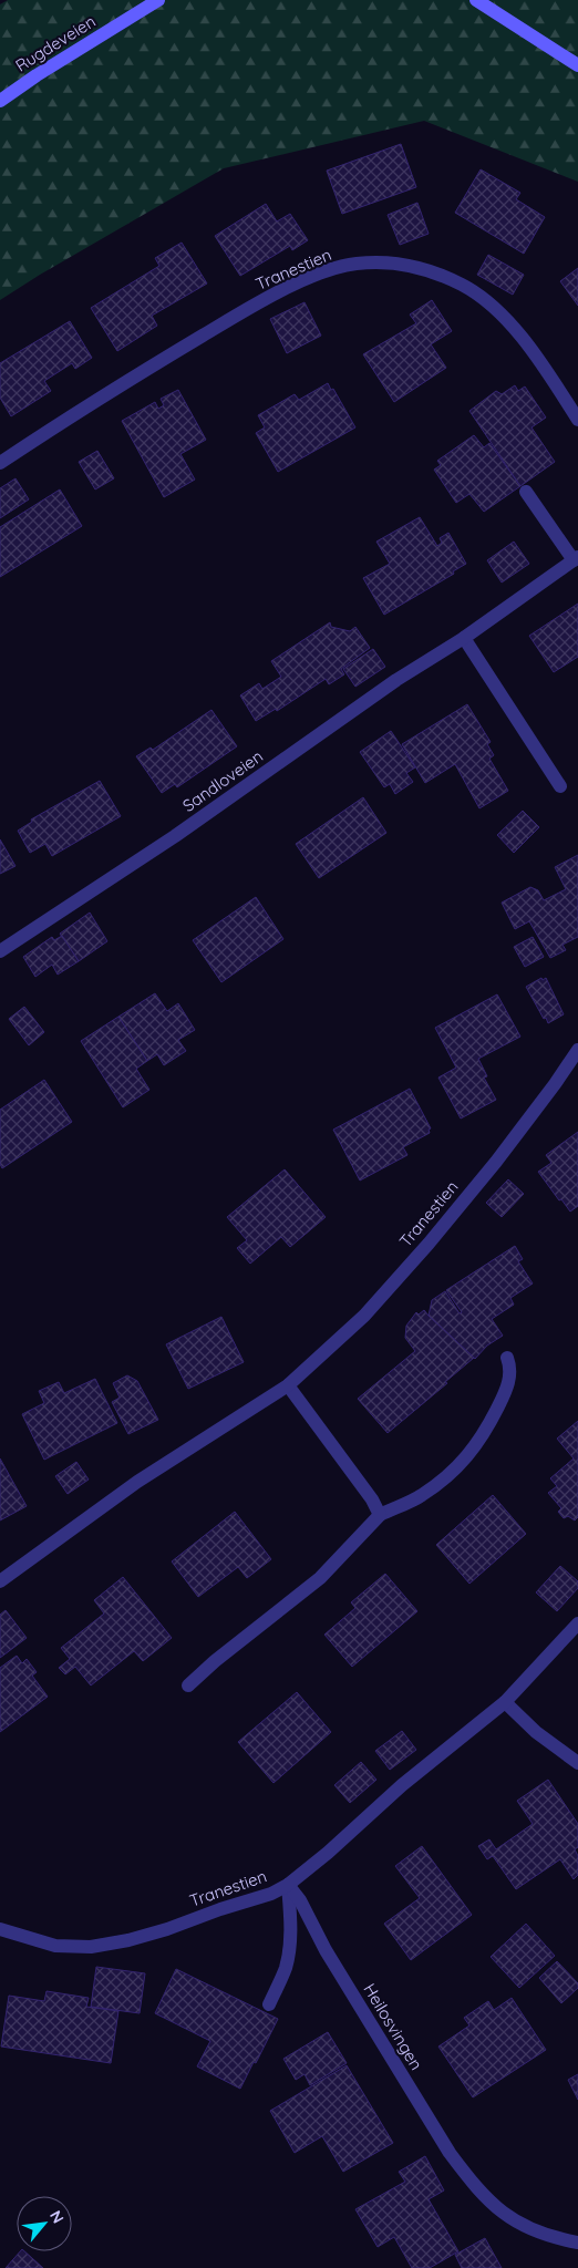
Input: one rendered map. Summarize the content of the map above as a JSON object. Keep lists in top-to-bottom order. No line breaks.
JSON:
{"streets":{"street":["Rugdeveien","Tranestien","Sandloveien","Heilosvingen"]},"crossings":[["Tranestien","Heilosvingen"]],"north":"top right"}
